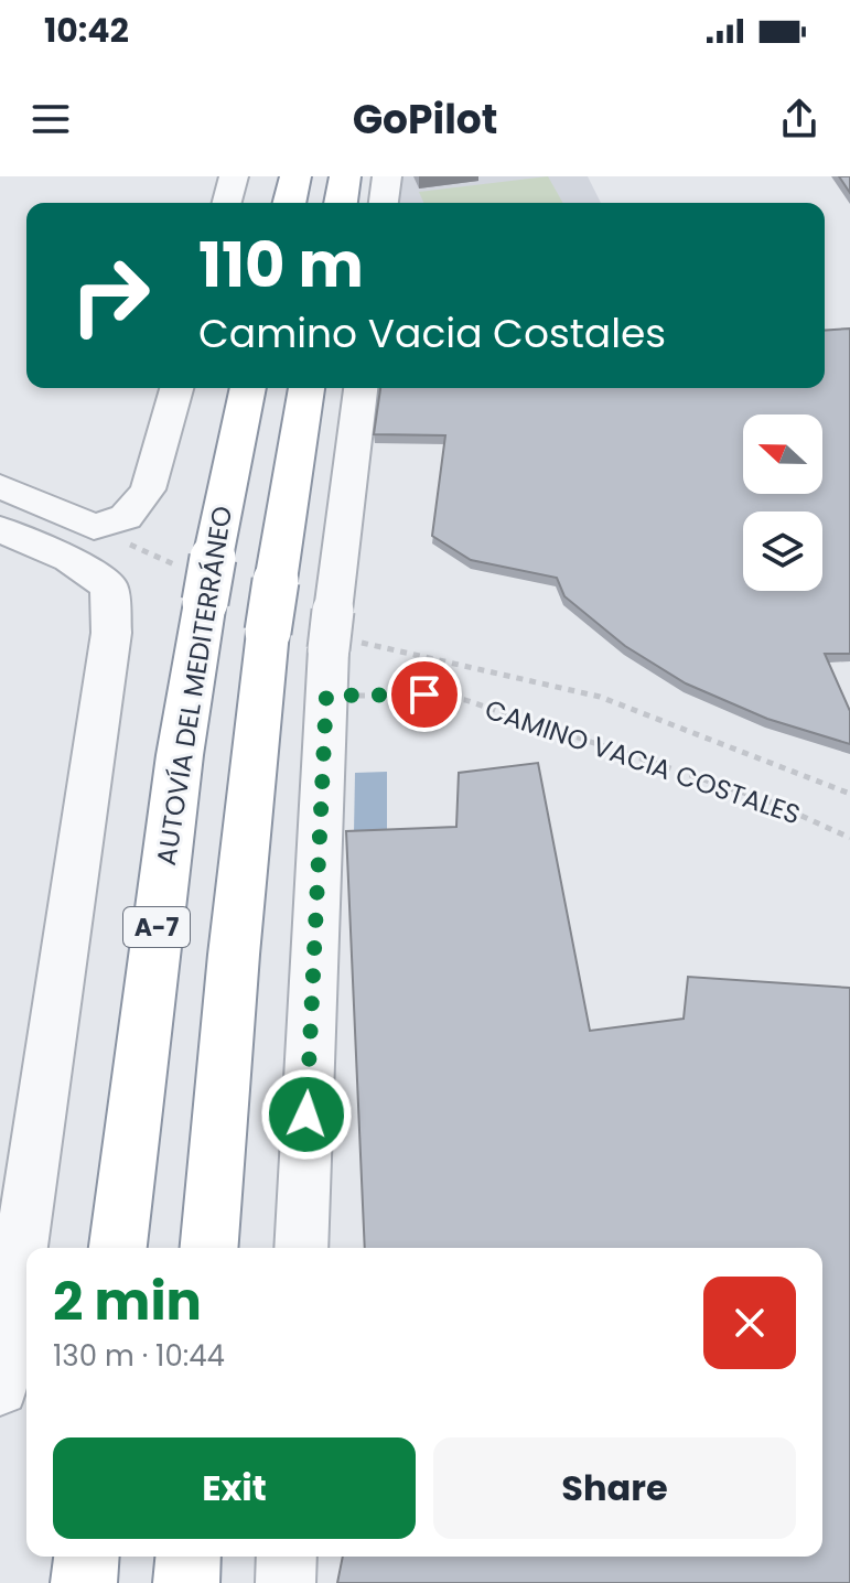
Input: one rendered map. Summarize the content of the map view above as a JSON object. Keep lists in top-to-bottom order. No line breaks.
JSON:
{"streets":{"highway":["AUTOVÍA DEL MEDITERRÁNEO","A-7"],"path":["CAMINO VACIA COSTALES"]},"north":"left","page":{"status":"10:42","header":"GoPilot","turn":["110 m","Camino Vacia Costales"],"heading":["2 min","130 m · 10:44"],"buttons":["Exit","Share"]}}
